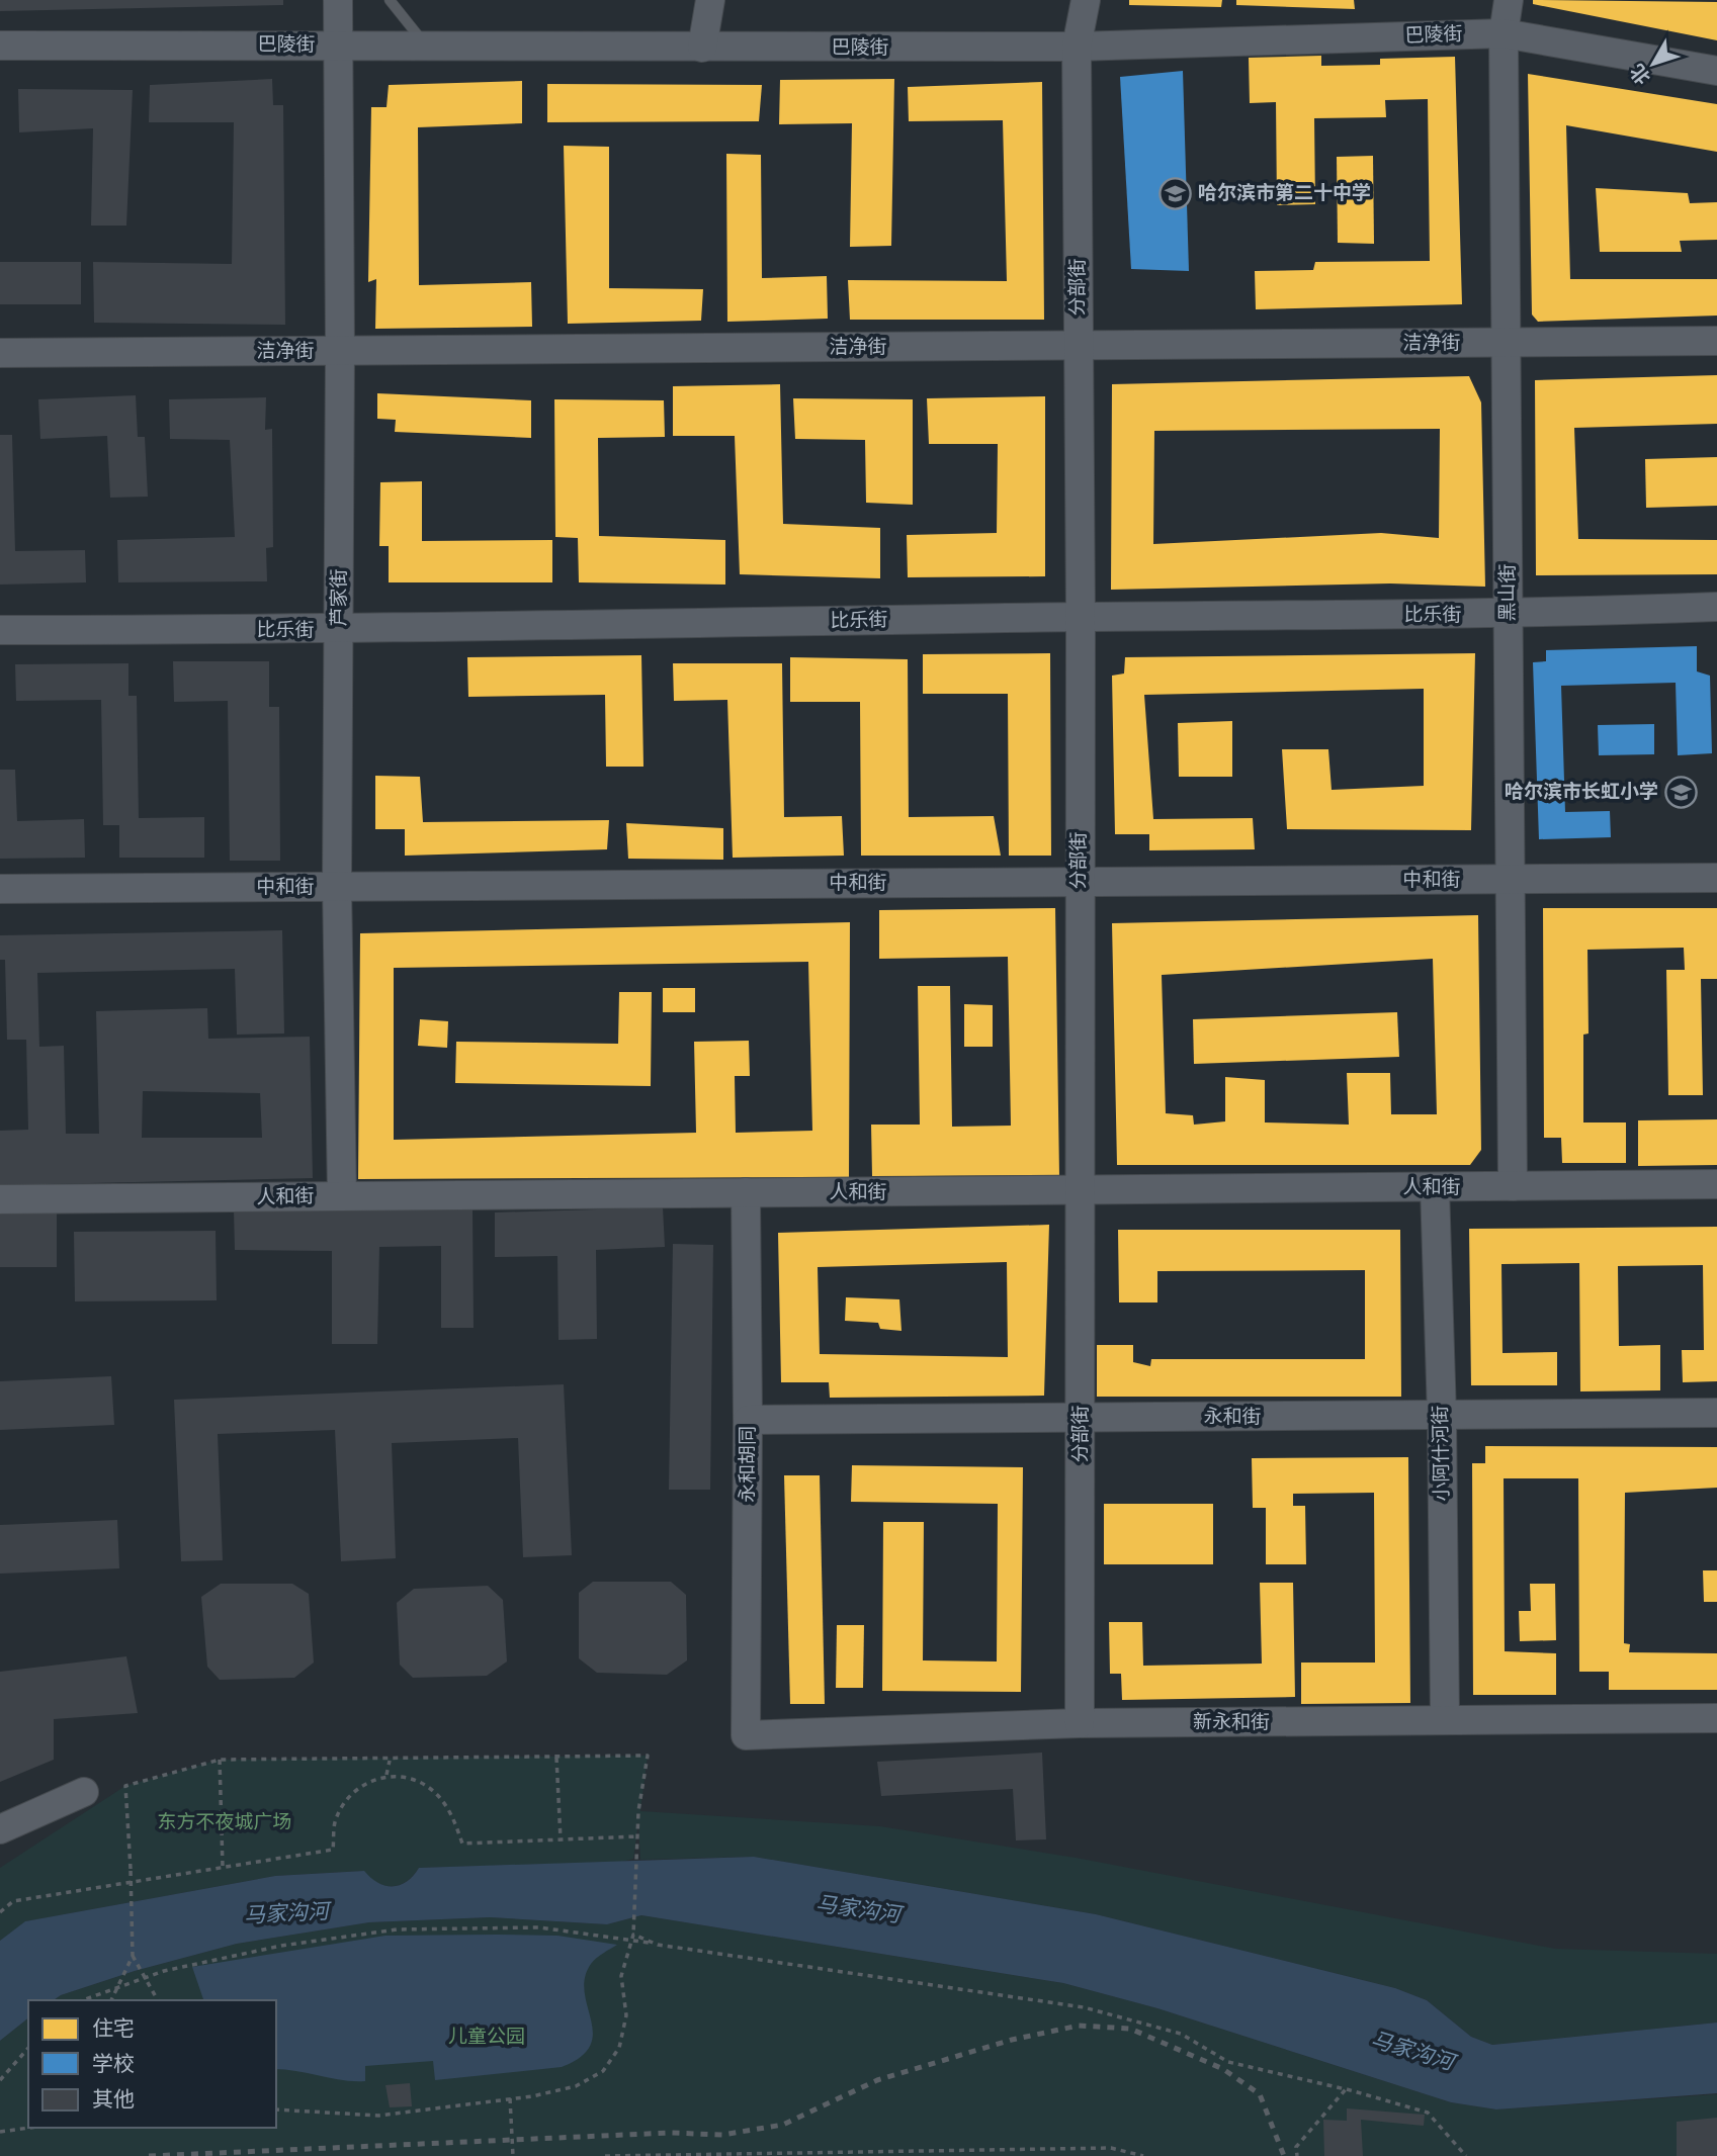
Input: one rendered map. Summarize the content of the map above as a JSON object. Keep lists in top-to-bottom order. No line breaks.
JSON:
{"streets":{"street":["巴陵街","分部街","洁净街","黑山街","芦家街","比乐街","中和街","人和街","永和街","小阿什河街","永和胡同","新永和街"]},"crossings":[["巴陵街","分部街"],["巴陵街","黑山街"],["巴陵街","芦家街"],["分部街","洁净街"],["分部街","比乐街"],["分部街","中和街"],["分部街","人和街"],["分部街","永和街"],["分部街","新永和街"],["洁净街","黑山街"],["洁净街","芦家街"],["黑山街","比乐街"],["黑山街","中和街"],["黑山街","人和街"],["芦家街","比乐街"],["芦家街","中和街"],["芦家街","人和街"],["人和街","小阿什河街"],["人和街","永和胡同"],["永和街","小阿什河街"],["永和街","永和胡同"],["小阿什河街","新永和街"],["永和胡同","新永和街"]],"water":["马家沟河"],"parks":["东方不夜城广场","儿童公园"],"places":{"school or university":["哈尔滨市第二十中学","哈尔滨市长虹小学"]},"legend":["住宅","学校","其他"],"north":"bottom left"}
